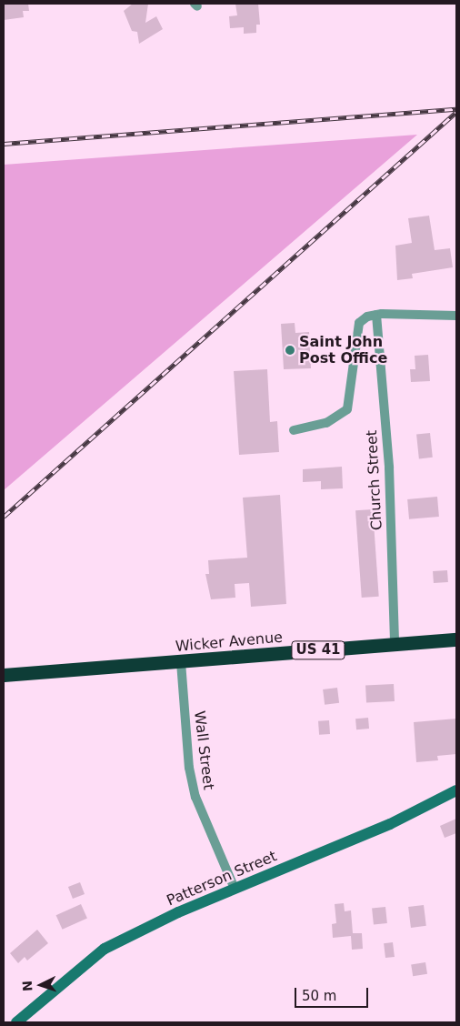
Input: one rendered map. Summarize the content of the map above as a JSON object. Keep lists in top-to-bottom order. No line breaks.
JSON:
{"streets":{"highway":["Wicker Avenue","US 41"],"street":["Church Street","Wall Street","Patterson Street"]},"crossings":[["Church Street","Wicker Avenue"],["Wicker Avenue","Wall Street"],["Wall Street","Patterson Street"]],"places":["Saint John Post Office"],"scale_bar":"50 m","north":"left"}
